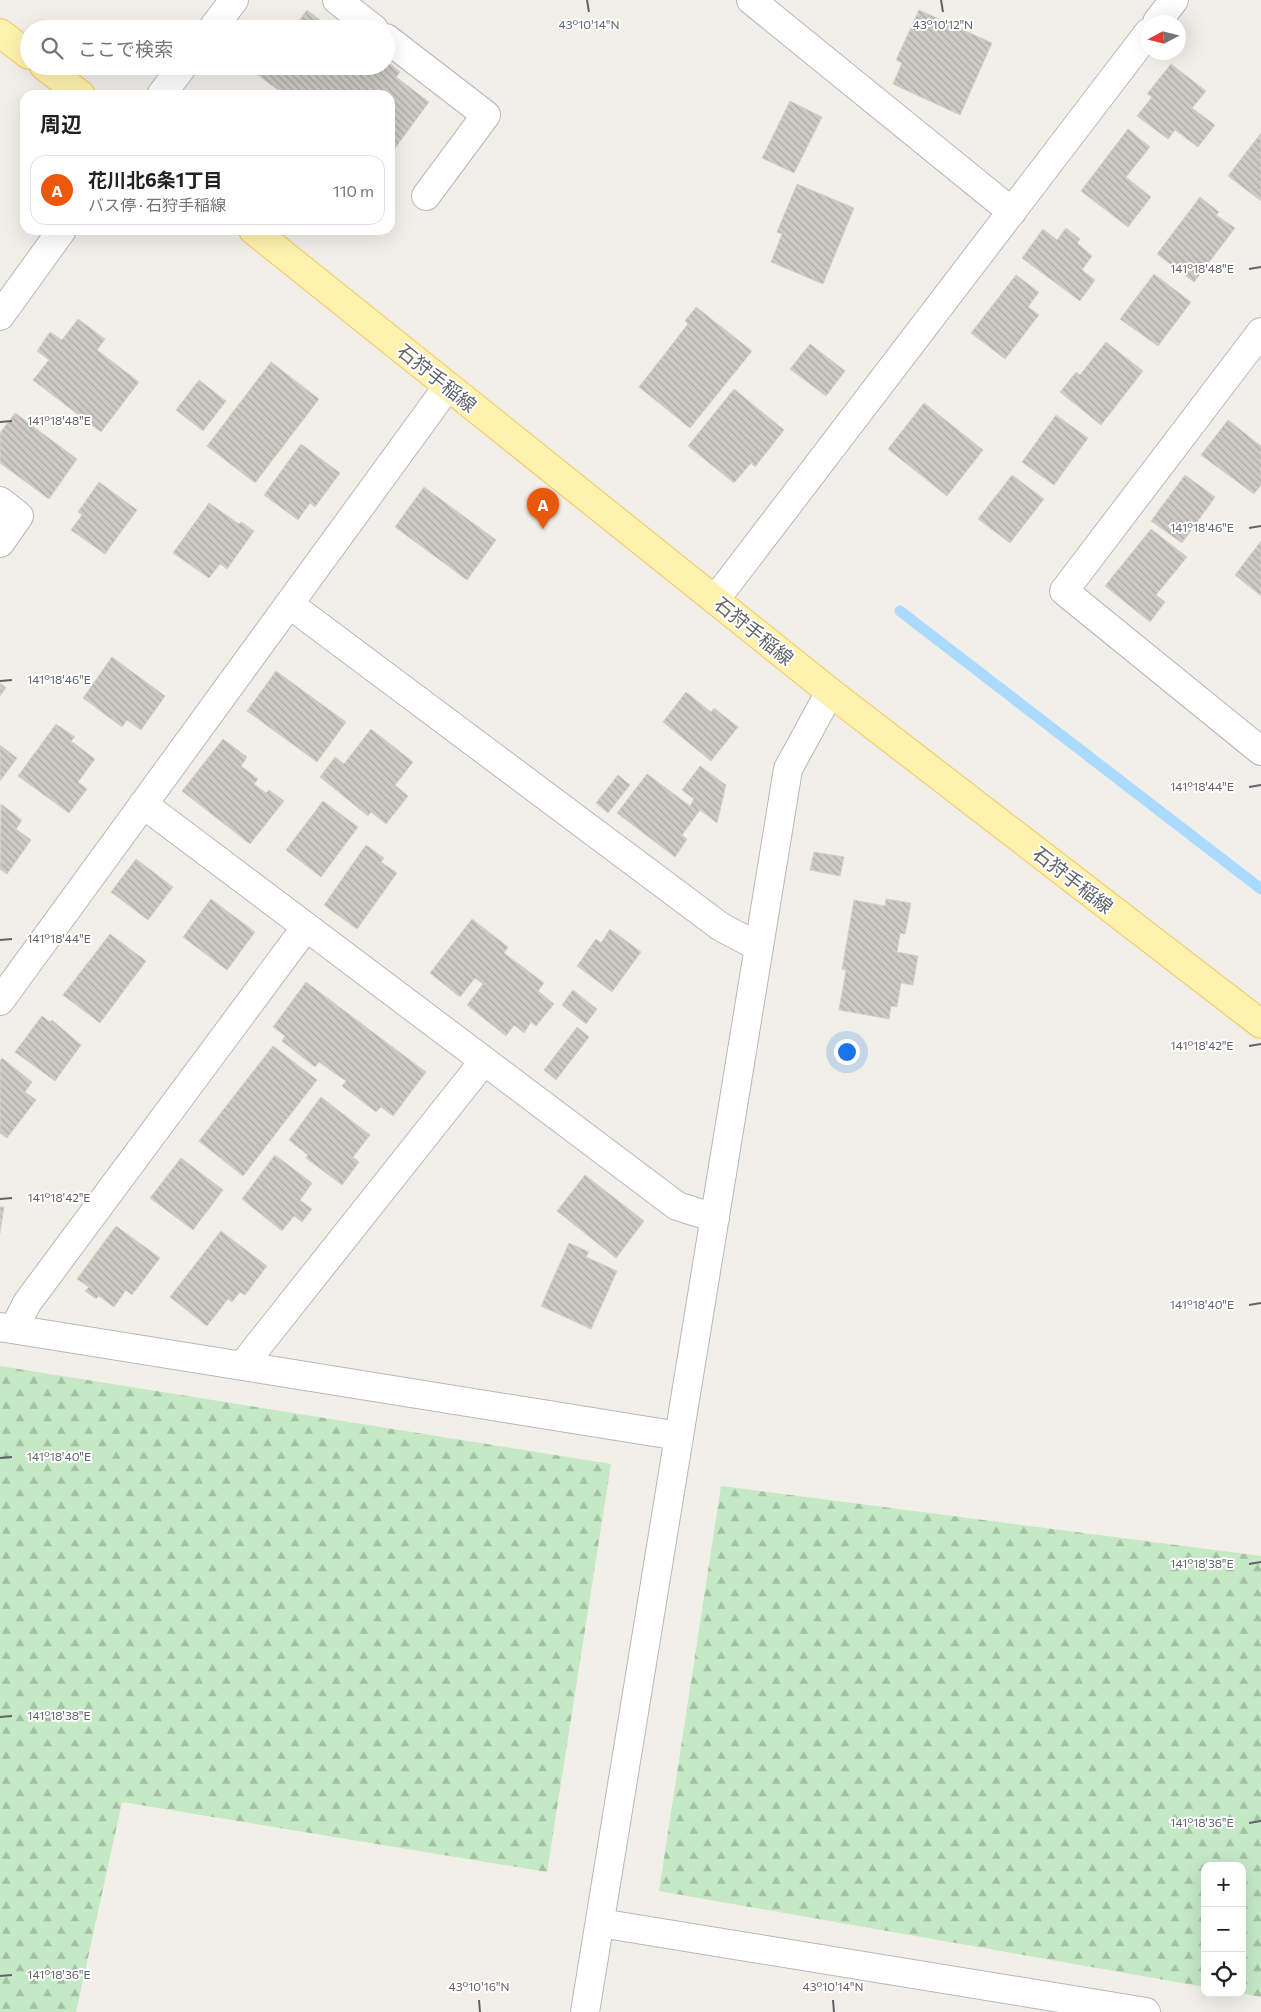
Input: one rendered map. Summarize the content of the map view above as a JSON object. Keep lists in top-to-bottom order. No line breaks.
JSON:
{"streets":{"main road":["石狩手稲線"]},"north":"left","page":{"search":"ここで検索","heading":"周辺","list":[{"mark":"A","name":"花川北6条1丁目","note":"バス停 · 石狩手稲線","value":"110 m"}],"pins":"A","map_buttons":["+","−"]},"coordinates":["43°10'14\"N","43°10'12\"N","141°18'48\"E","141°18'46\"E","141°18'44\"E","141°18'42\"E","141°18'40\"E","141°18'38\"E","141°18'36\"E","43°10'16\"N"]}
